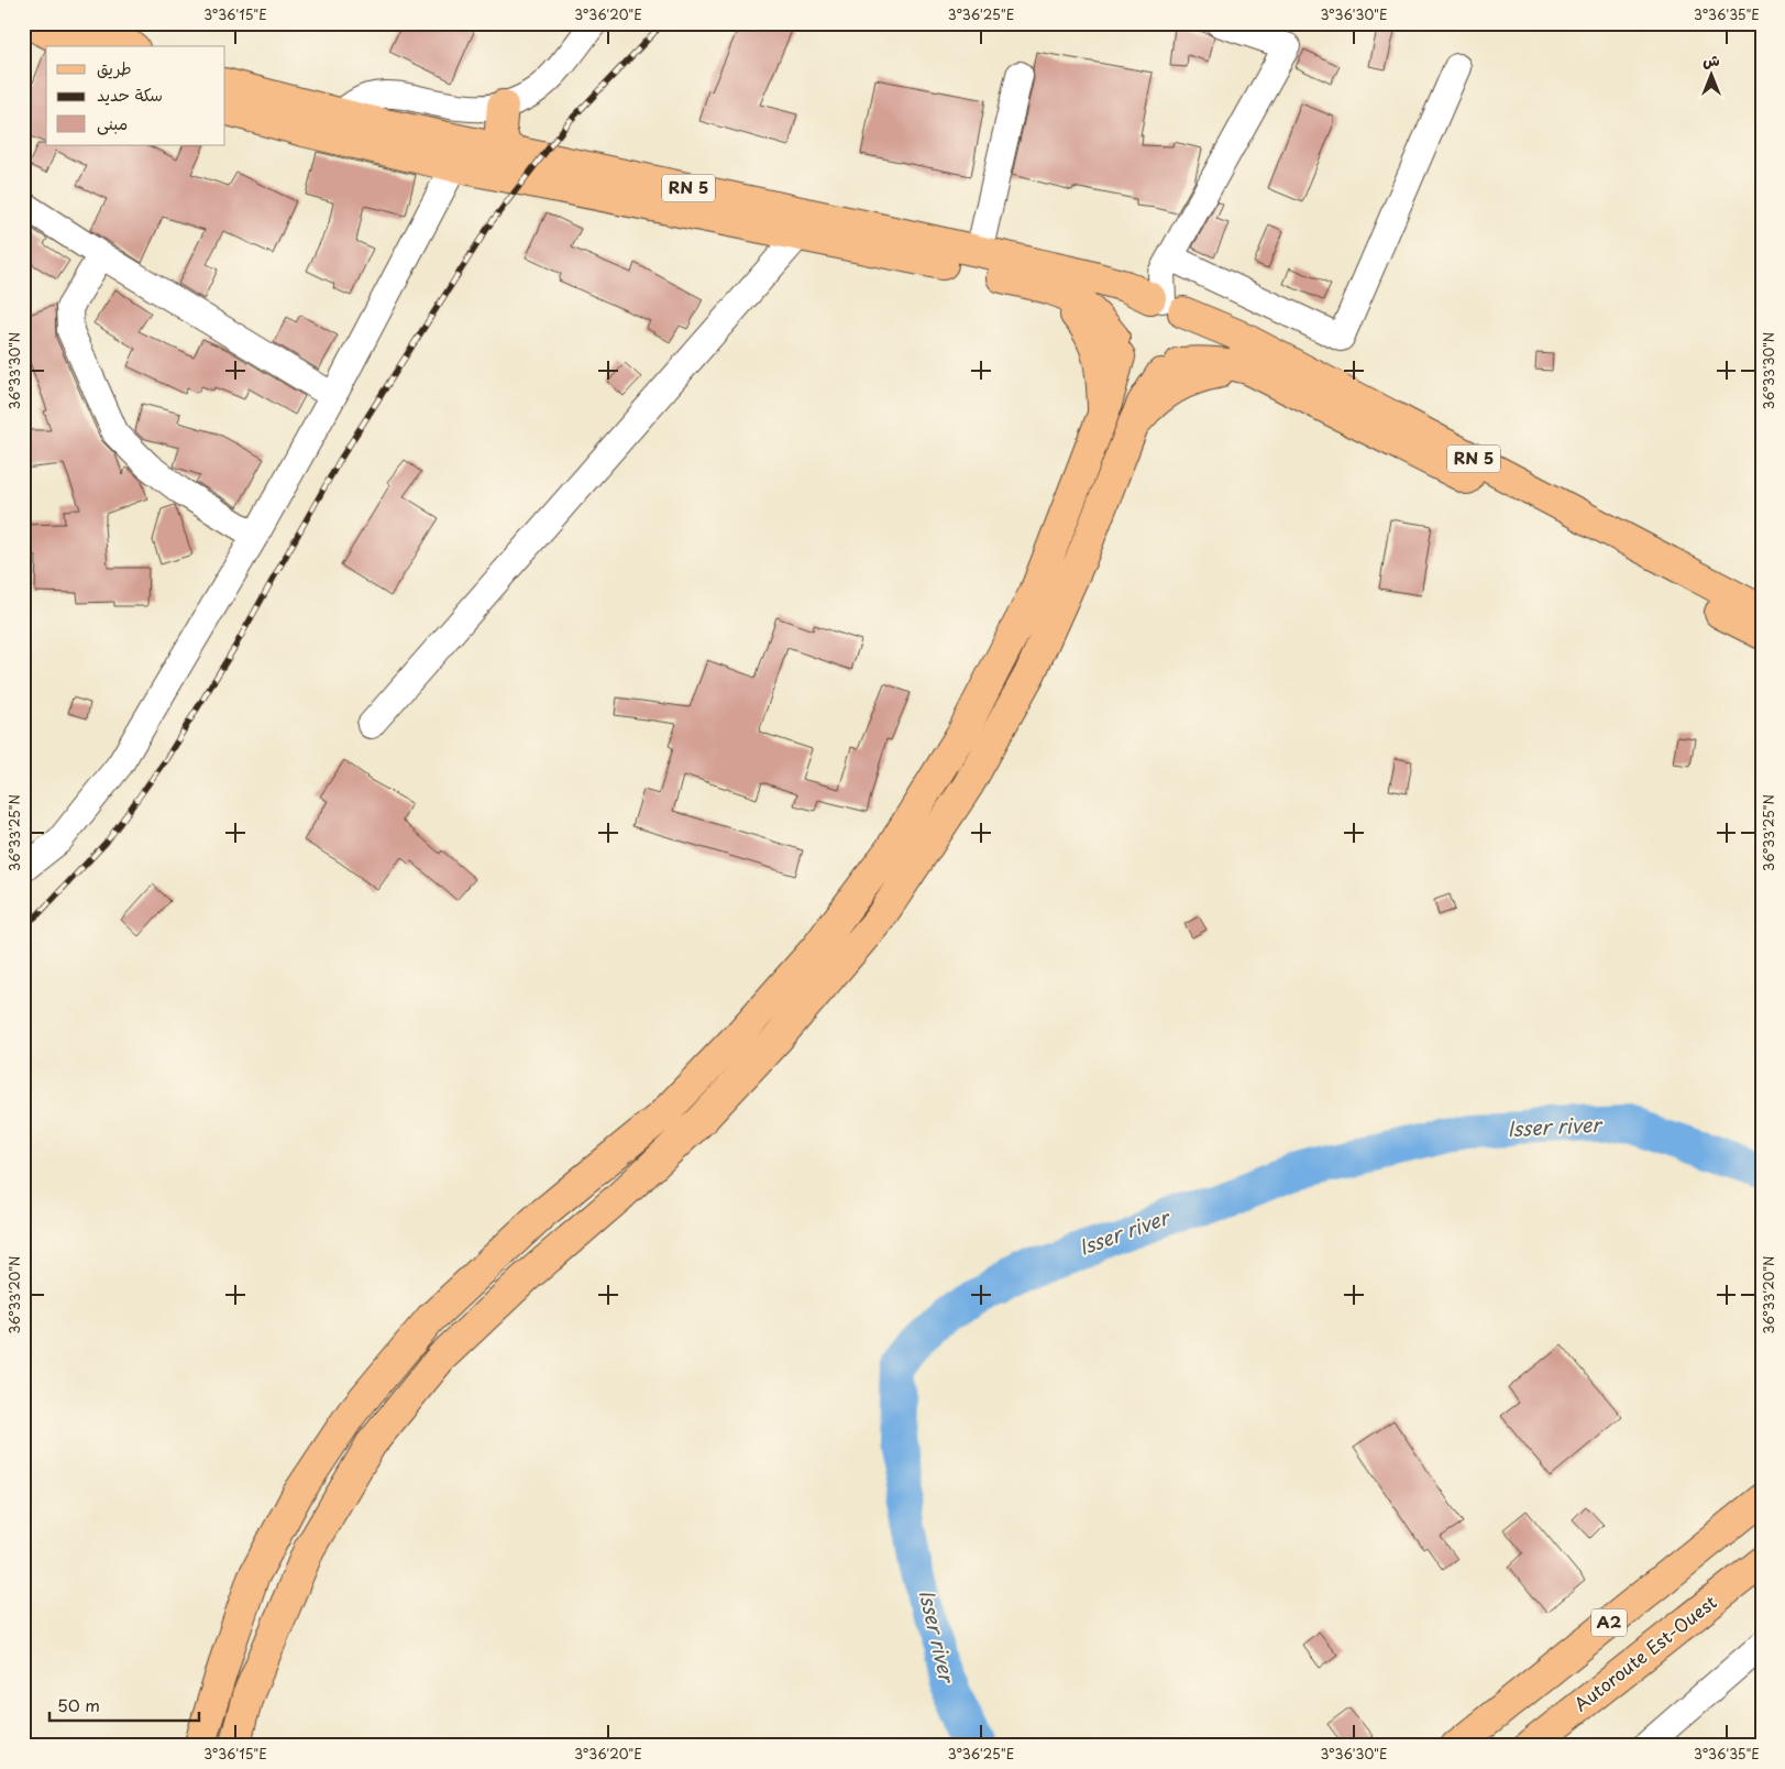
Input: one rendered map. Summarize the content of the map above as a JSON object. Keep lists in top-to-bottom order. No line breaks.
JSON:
{"streets":{"main road":["RN 5","A2","Autoroute Est-Ouest"]},"water":["Isser river"],"legend":["طريق","سكة حديد","مبنى"],"scale_bar":"50 m","north":"top","coordinates":["3°36'15\"E","3°36'20\"E","3°36'25\"E","3°36'30\"E","3°36'35\"E","36°33'30\"N","36°33'25\"N","36°33'20\"N"]}
